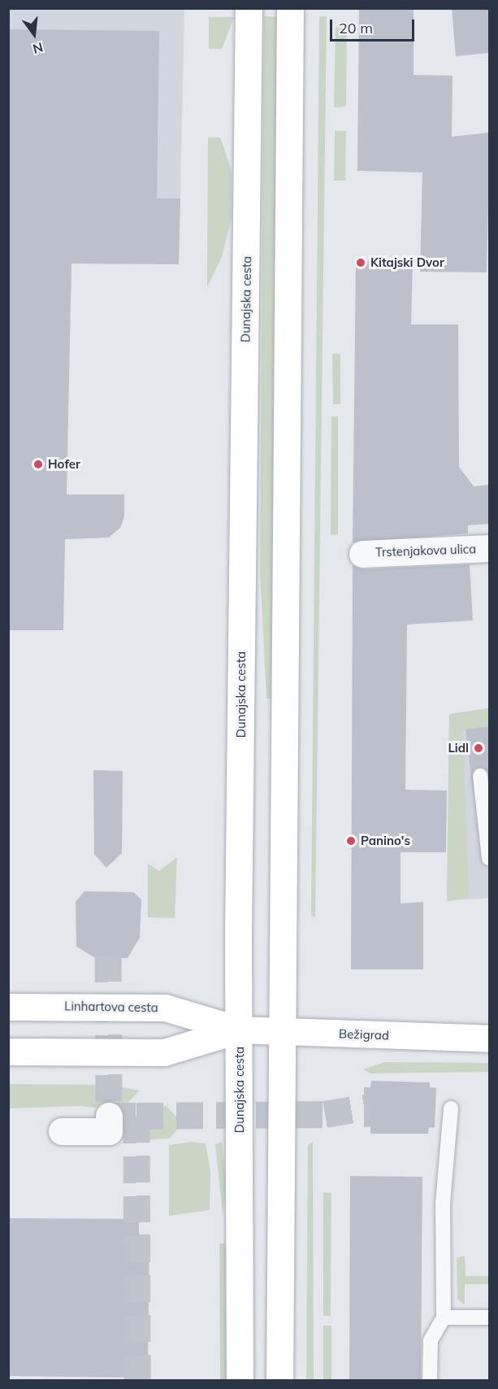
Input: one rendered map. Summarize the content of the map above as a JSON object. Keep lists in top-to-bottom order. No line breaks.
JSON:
{"streets":{"main road":["Dunajska cesta","Linhartova cesta","Bežigrad"],"street":["Trstenjakova ulica"]},"crossings":[["Dunajska cesta","Linhartova cesta"],["Dunajska cesta","Bežigrad"],["Linhartova cesta","Bežigrad"]],"places":["Kitajski Dvor","Hofer","Lidl","Panino's"],"scale_bar":"20 m","north":"bottom"}
